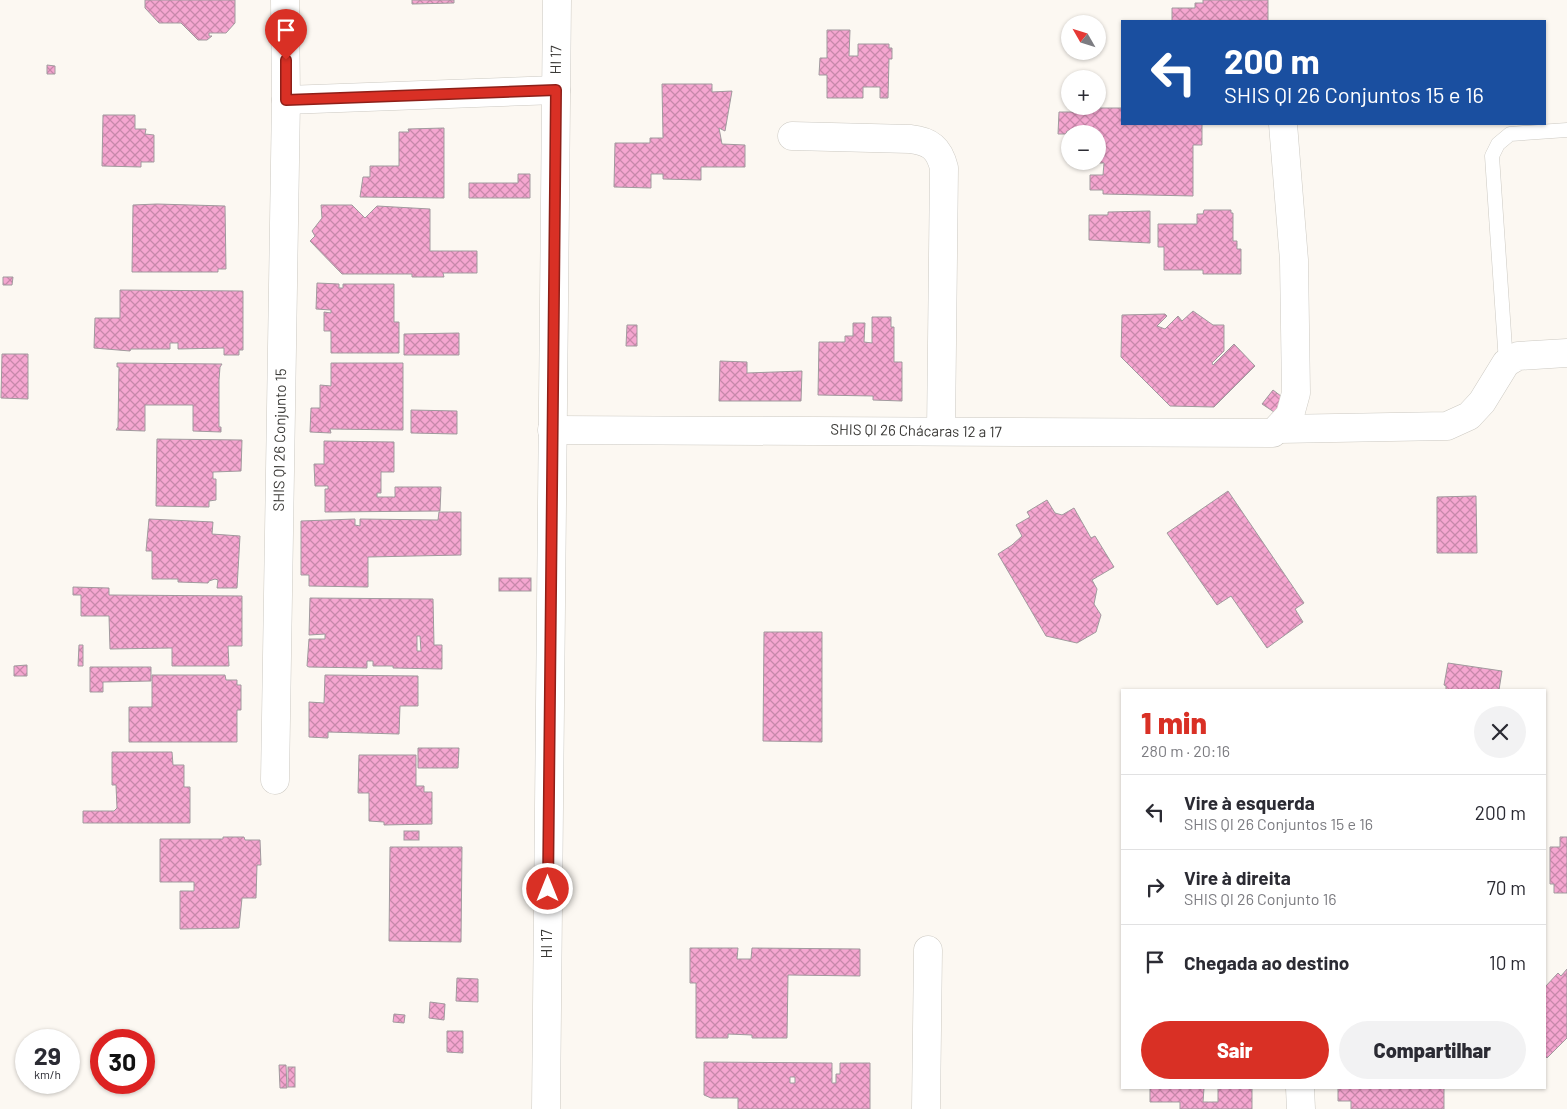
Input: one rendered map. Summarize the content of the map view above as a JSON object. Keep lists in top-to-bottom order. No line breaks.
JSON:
{"streets":{"street":["HI 17","SHIS QI 26 Chácaras 12 a 17","SHIS QI 26 Conjunto 15"]},"crossings":[["HI 17","SHIS QI 26 Chácaras 12 a 17"]],"north":"top left","page":{"map_buttons":["+","−"],"turn":["200 m","SHIS QI 26 Conjuntos 15 e 16"],"heading":["1 min","280 m · 20:16"],"list":[{"name":"Vire à esquerda","note":"SHIS QI 26 Conjuntos 15 e 16","value":"200 m"},{"name":"Vire à direita","note":"SHIS QI 26 Conjunto 16","value":"70 m"},{"name":"Chegada ao destino","value":"10 m"}],"buttons":["Sair","Compartilhar"],"speed":"29 km/h","limit":"30"}}
